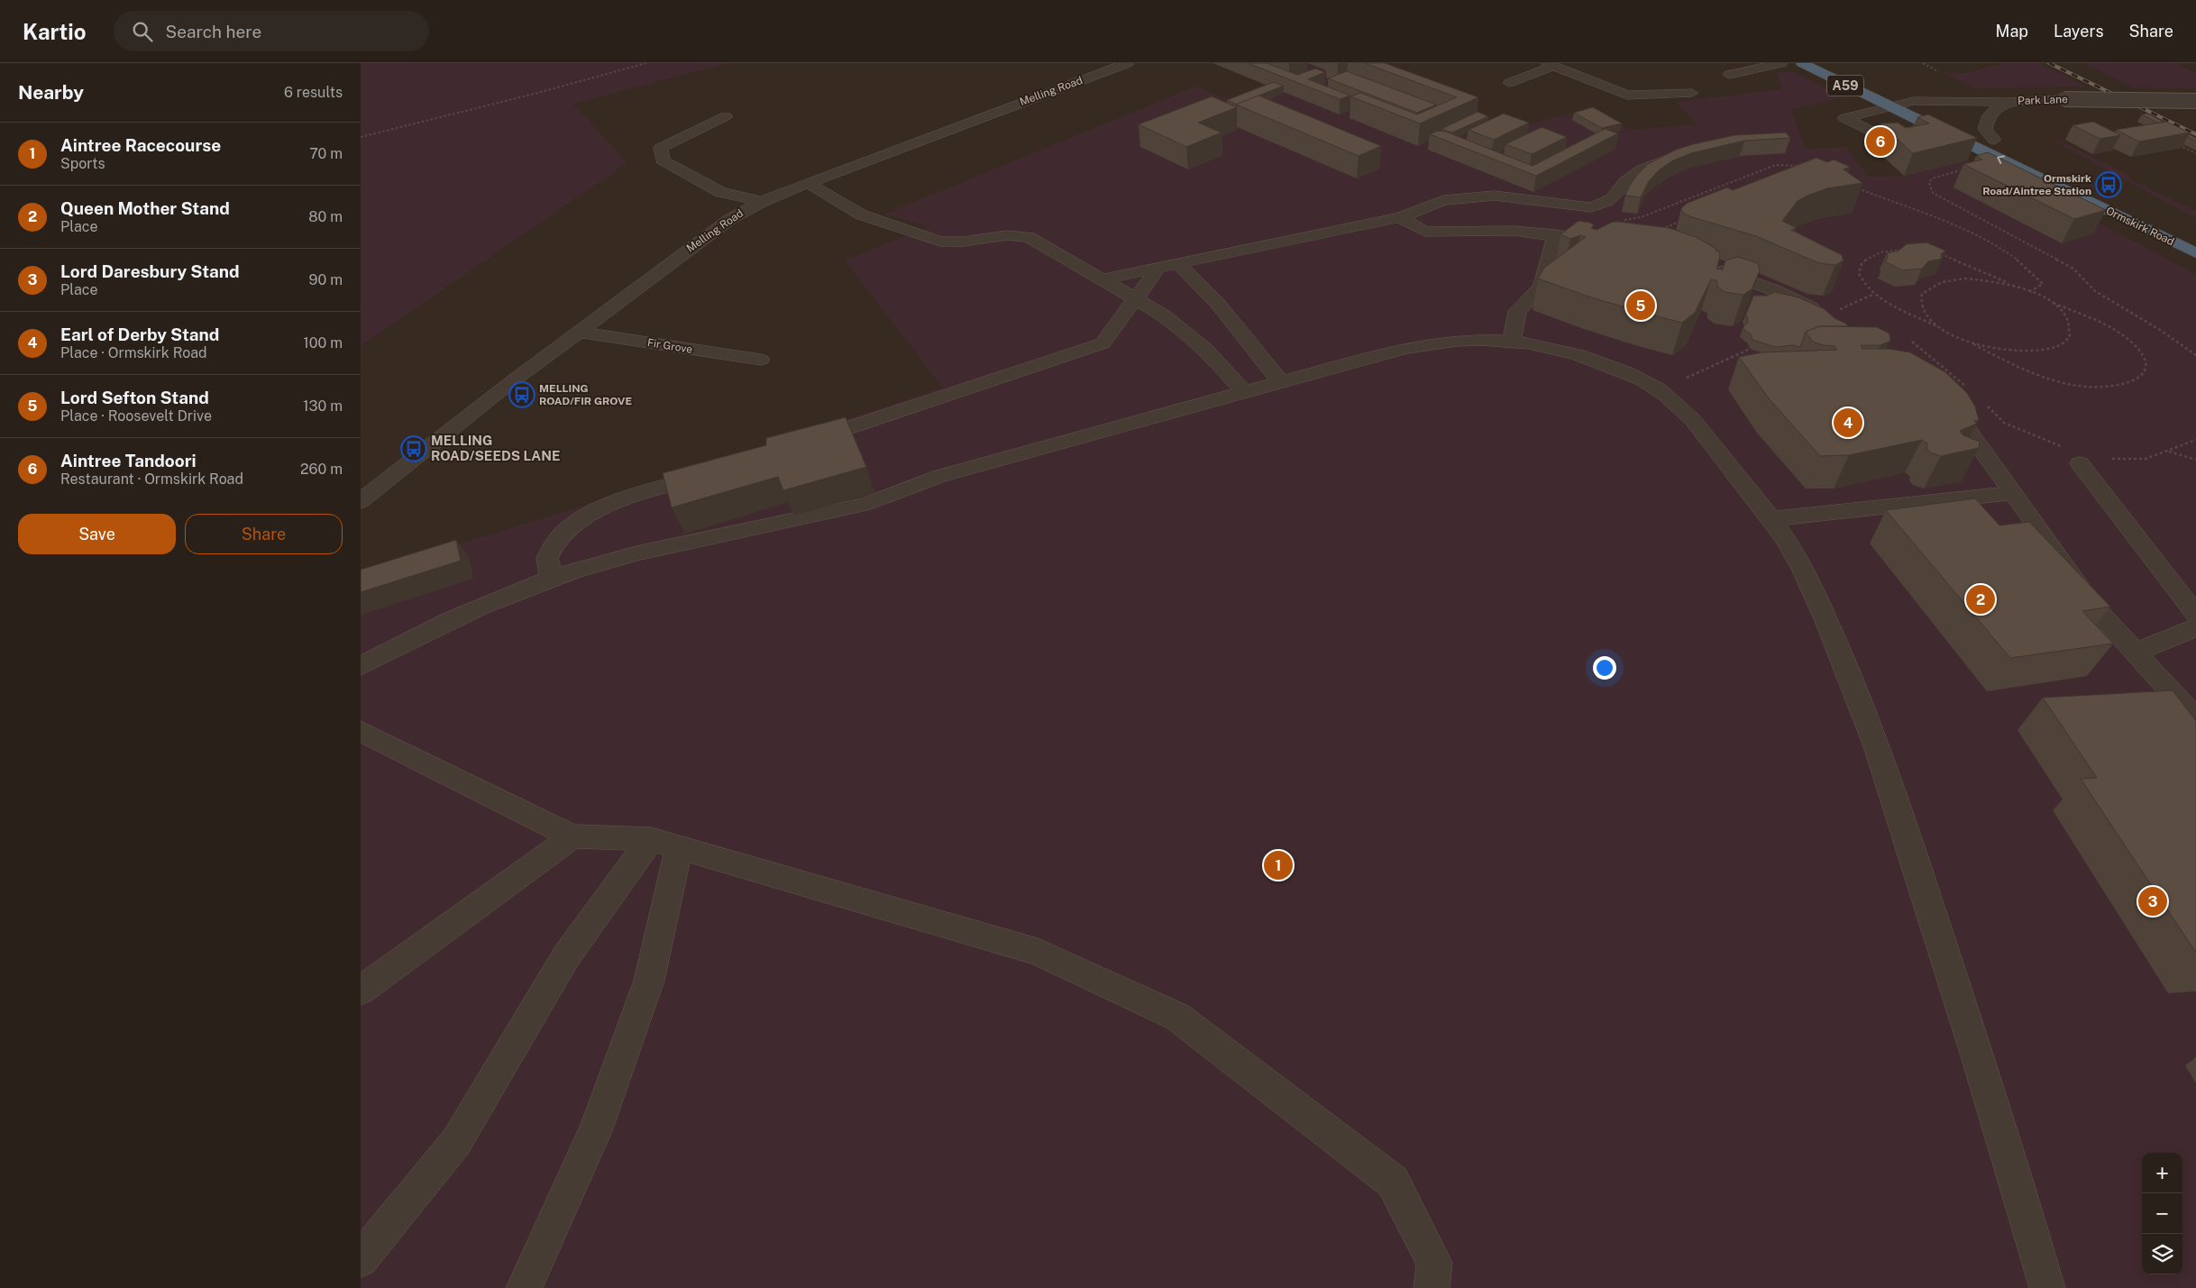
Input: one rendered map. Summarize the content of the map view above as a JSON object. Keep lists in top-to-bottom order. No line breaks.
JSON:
{"streets":{"highway":["A59","Ormskirk Road"],"street":["Melling Road","Park Lane","Fir Grove"]},"crossings":[["A59","Park Lane"],["A59","Ormskirk Road"],["Melling Road","Fir Grove"],["Park Lane","Ormskirk Road"]],"places":{"bus stop":["Ormskirk Road/Aintree Station","MELLING ROAD/FIR GROVE","MELLING ROAD/SEEDS LANE"]},"page":{"header":"Kartio","search":"Search here","nav":["Map","Layers","Share"],"heading":["Nearby","6 results"],"list":[{"mark":"1","name":"Aintree Racecourse","note":"Sports","value":"70 m"},{"mark":"2","name":"Queen Mother Stand","note":"Place","value":"80 m"},{"mark":"3","name":"Lord Daresbury Stand","note":"Place","value":"90 m"},{"mark":"4","name":"Earl of Derby Stand","note":"Place · Ormskirk Road","value":"100 m"},{"mark":"5","name":"Lord Sefton Stand","note":"Place · Roosevelt Drive","value":"130 m"},{"mark":"6","name":"Aintree Tandoori","note":"Restaurant · Ormskirk Road","value":"260 m"}],"pins":["6","5","4","2","1","3"],"buttons":["Save","Share"],"map_buttons":["+","−"]}}
